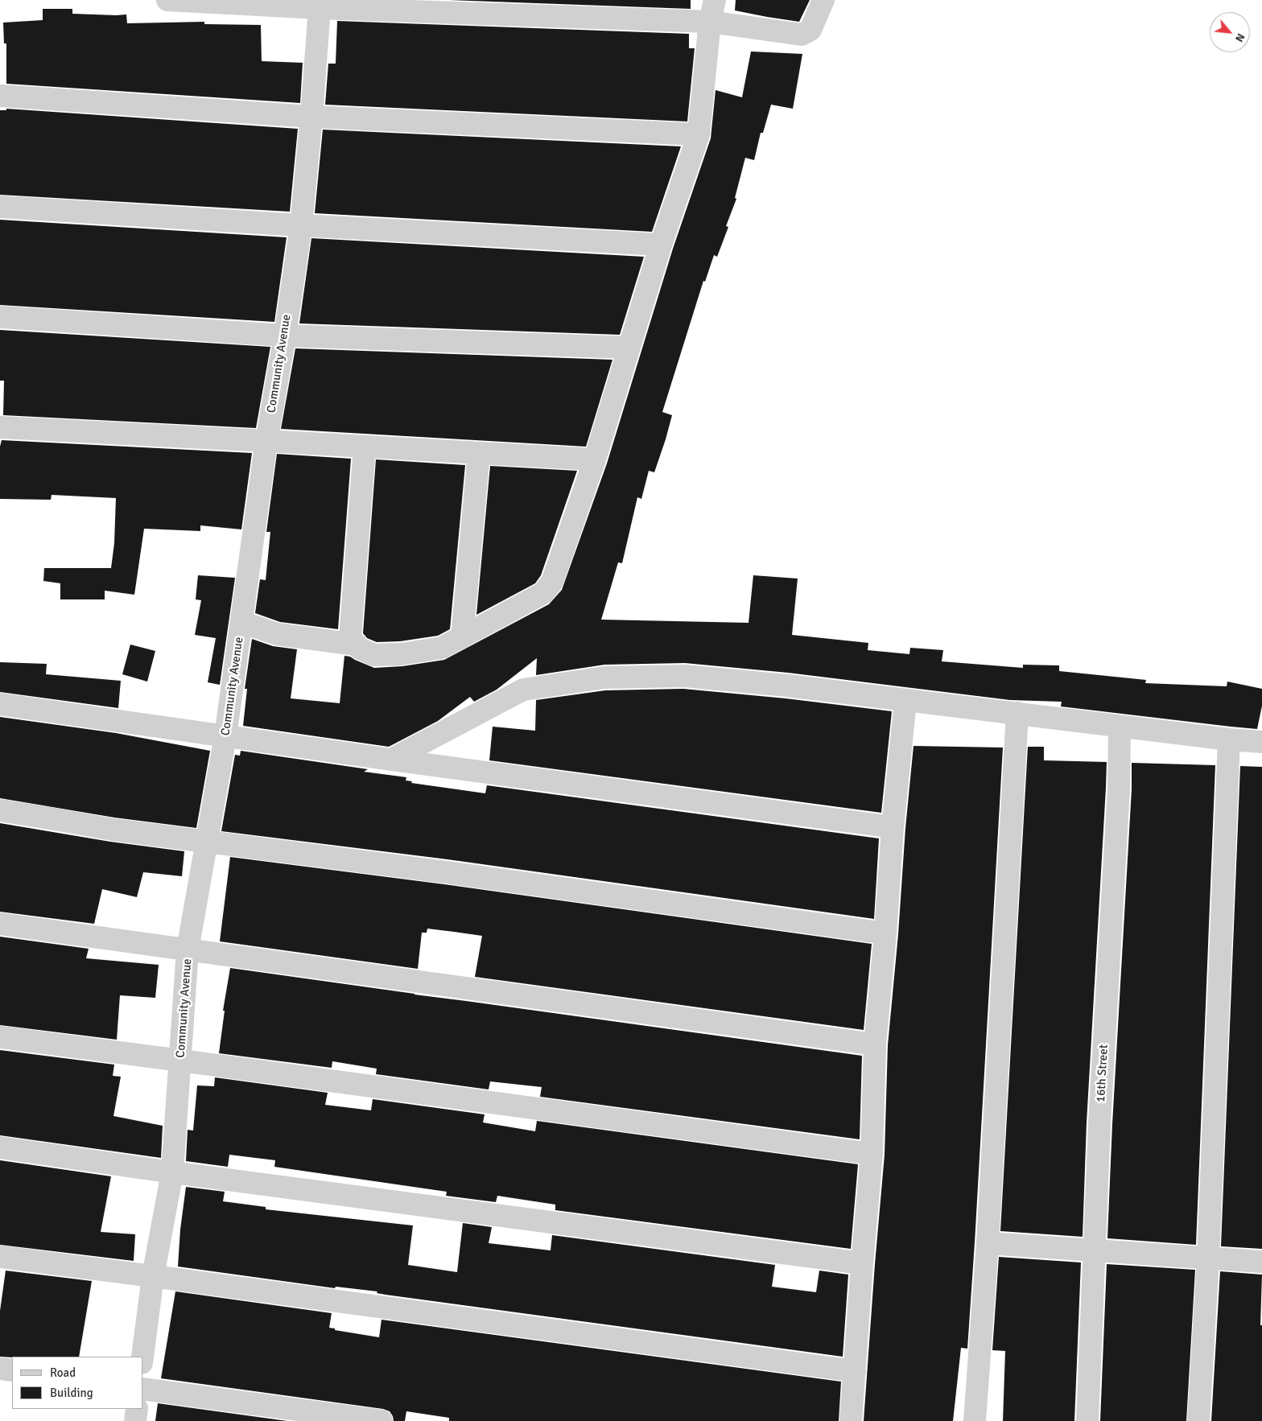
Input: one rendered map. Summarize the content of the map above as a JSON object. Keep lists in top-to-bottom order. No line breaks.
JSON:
{"streets":{"street":["Community Avenue","16th Street"]},"legend":["Road","Building"],"north":"bottom right"}
